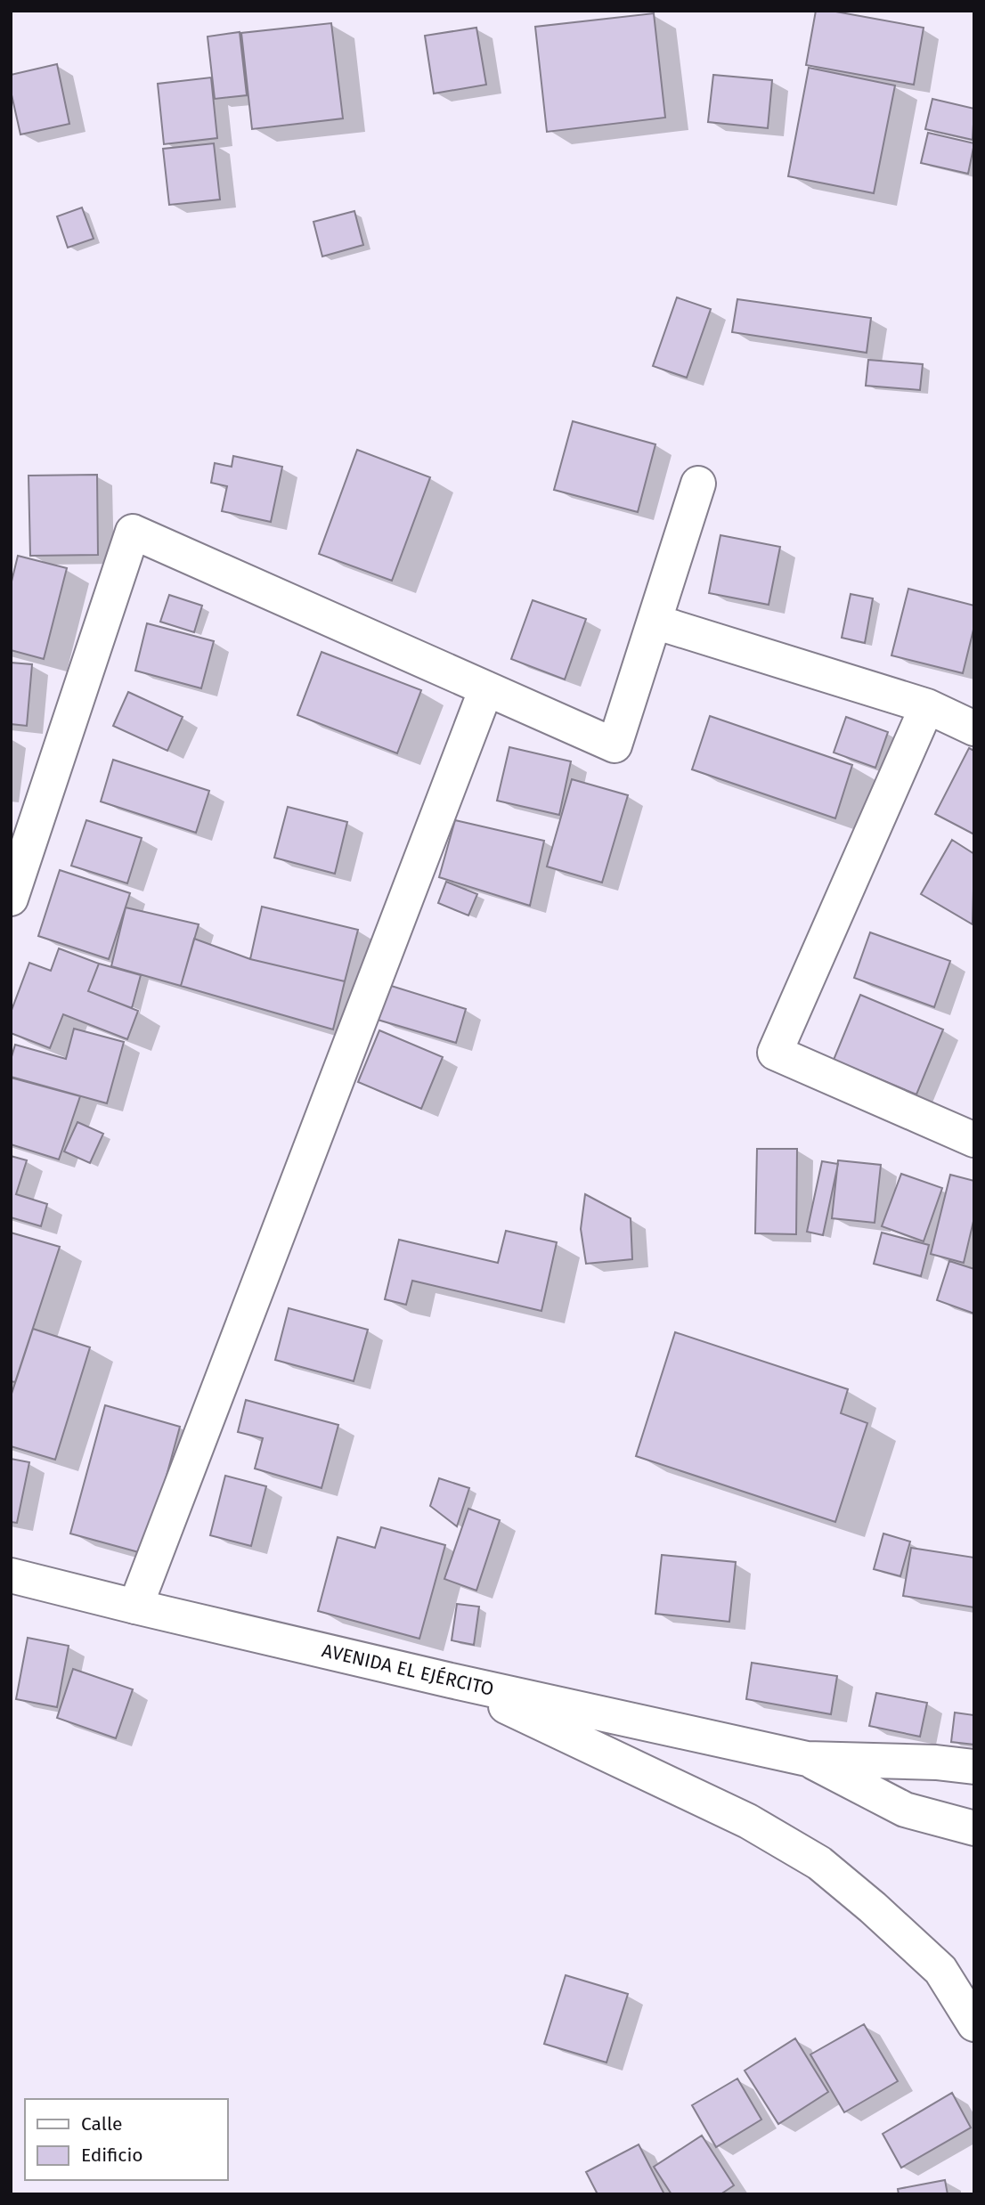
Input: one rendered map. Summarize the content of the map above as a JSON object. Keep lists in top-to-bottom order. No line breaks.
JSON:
{"streets":{"street":["AVENIDA EL EJÉRCITO"]},"legend":["Calle","Edificio"]}
